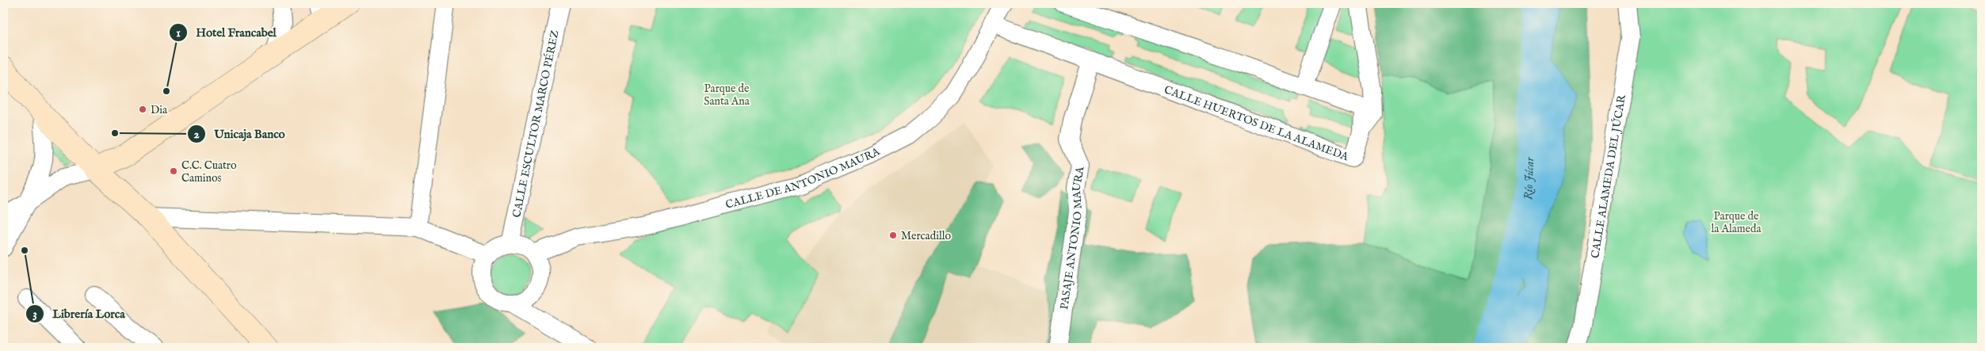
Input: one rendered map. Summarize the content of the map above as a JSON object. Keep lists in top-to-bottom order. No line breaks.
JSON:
{"streets":{"street":["CALLE HUERTOS DE LA ALAMEDA","CALLE ESCULTOR MARCO PÉREZ","CALLE ALAMEDA DEL JÚCAR","CALLE DE ANTONIO MAURA","PASAJE ANTONIO MAURA"]},"crossings":[["CALLE HUERTOS DE LA ALAMEDA","CALLE DE ANTONIO MAURA"],["CALLE HUERTOS DE LA ALAMEDA","PASAJE ANTONIO MAURA"],["CALLE ESCULTOR MARCO PÉREZ","CALLE DE ANTONIO MAURA"]],"water":["Río Júcar"],"parks":["Parque de Santa Ana","Parque de la Alameda"],"places":["Hotel Francabel","Dia","Unicaja Banco","C.C. Cuatro Caminos","Mercadillo","Librería Lorca"]}
